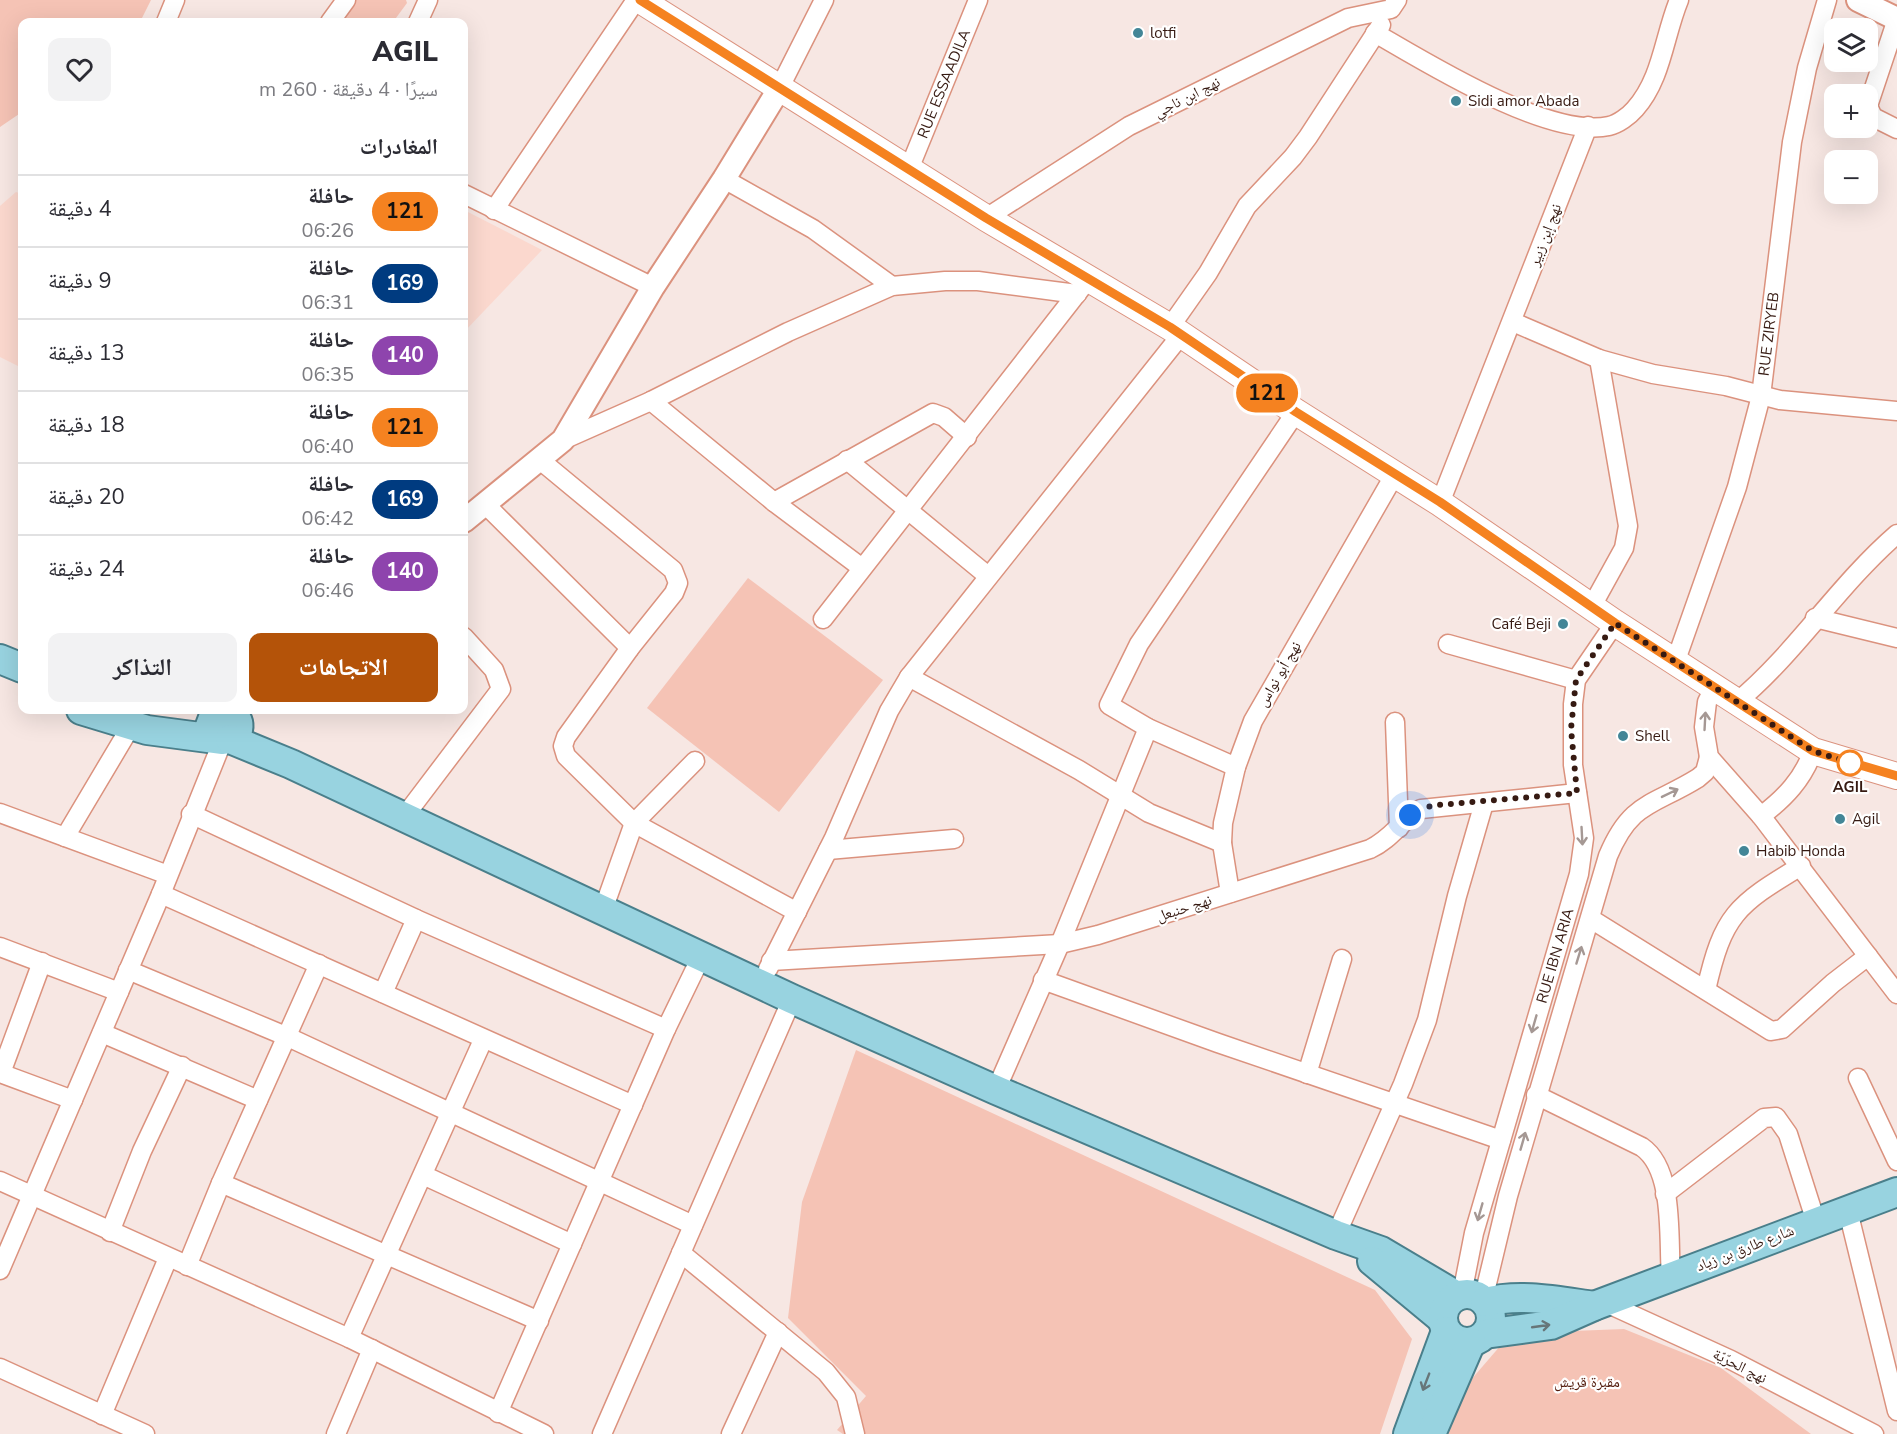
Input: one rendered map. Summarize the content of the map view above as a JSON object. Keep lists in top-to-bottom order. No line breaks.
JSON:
{"streets":{"main road":["شارع طارق بن زياد"],"street":["RUE ESSAADILA","نهج ابن ناجي","نهج إبن زبير","RUE ZIRYEB","نهج أبو نواس","نهج حنبعل","RUE IBN ARIA","نهج الحرّيّة"]},"crossings":[["نهج أبو نواس","نهج حنبعل"],["نهج حنبعل","RUE IBN ARIA"],["RUE IBN ARIA","شارع طارق بن زياد"],["شارع طارق بن زياد","نهج الحرّيّة"]],"parks":["مقبرة قريش"],"places":["lotfi","Sidi amor Abada","Café Beji","Shell","AGIL","Agil","Habib Honda"],"lines":["bus line 121"],"page":{"on_map":"121","map_buttons":["+","−"],"heading":[["AGIL","سيرًا · 4 دقيقة · 260 m"],"المغادرات"],"list":[{"mark":"121","name":"حافلة","note":"06:26","value":"4 دقيقة"},{"mark":"169","name":"حافلة","note":"06:31","value":"9 دقيقة"},{"mark":"140","name":"حافلة","note":"06:35","value":"13 دقيقة"},{"mark":"121","name":"حافلة","note":"06:40","value":"18 دقيقة"},{"mark":"169","name":"حافلة","note":"06:42","value":"20 دقيقة"},{"mark":"140","name":"حافلة","note":"06:46","value":"24 دقيقة"}],"buttons":["الاتجاهات","التذاكر"]}}
